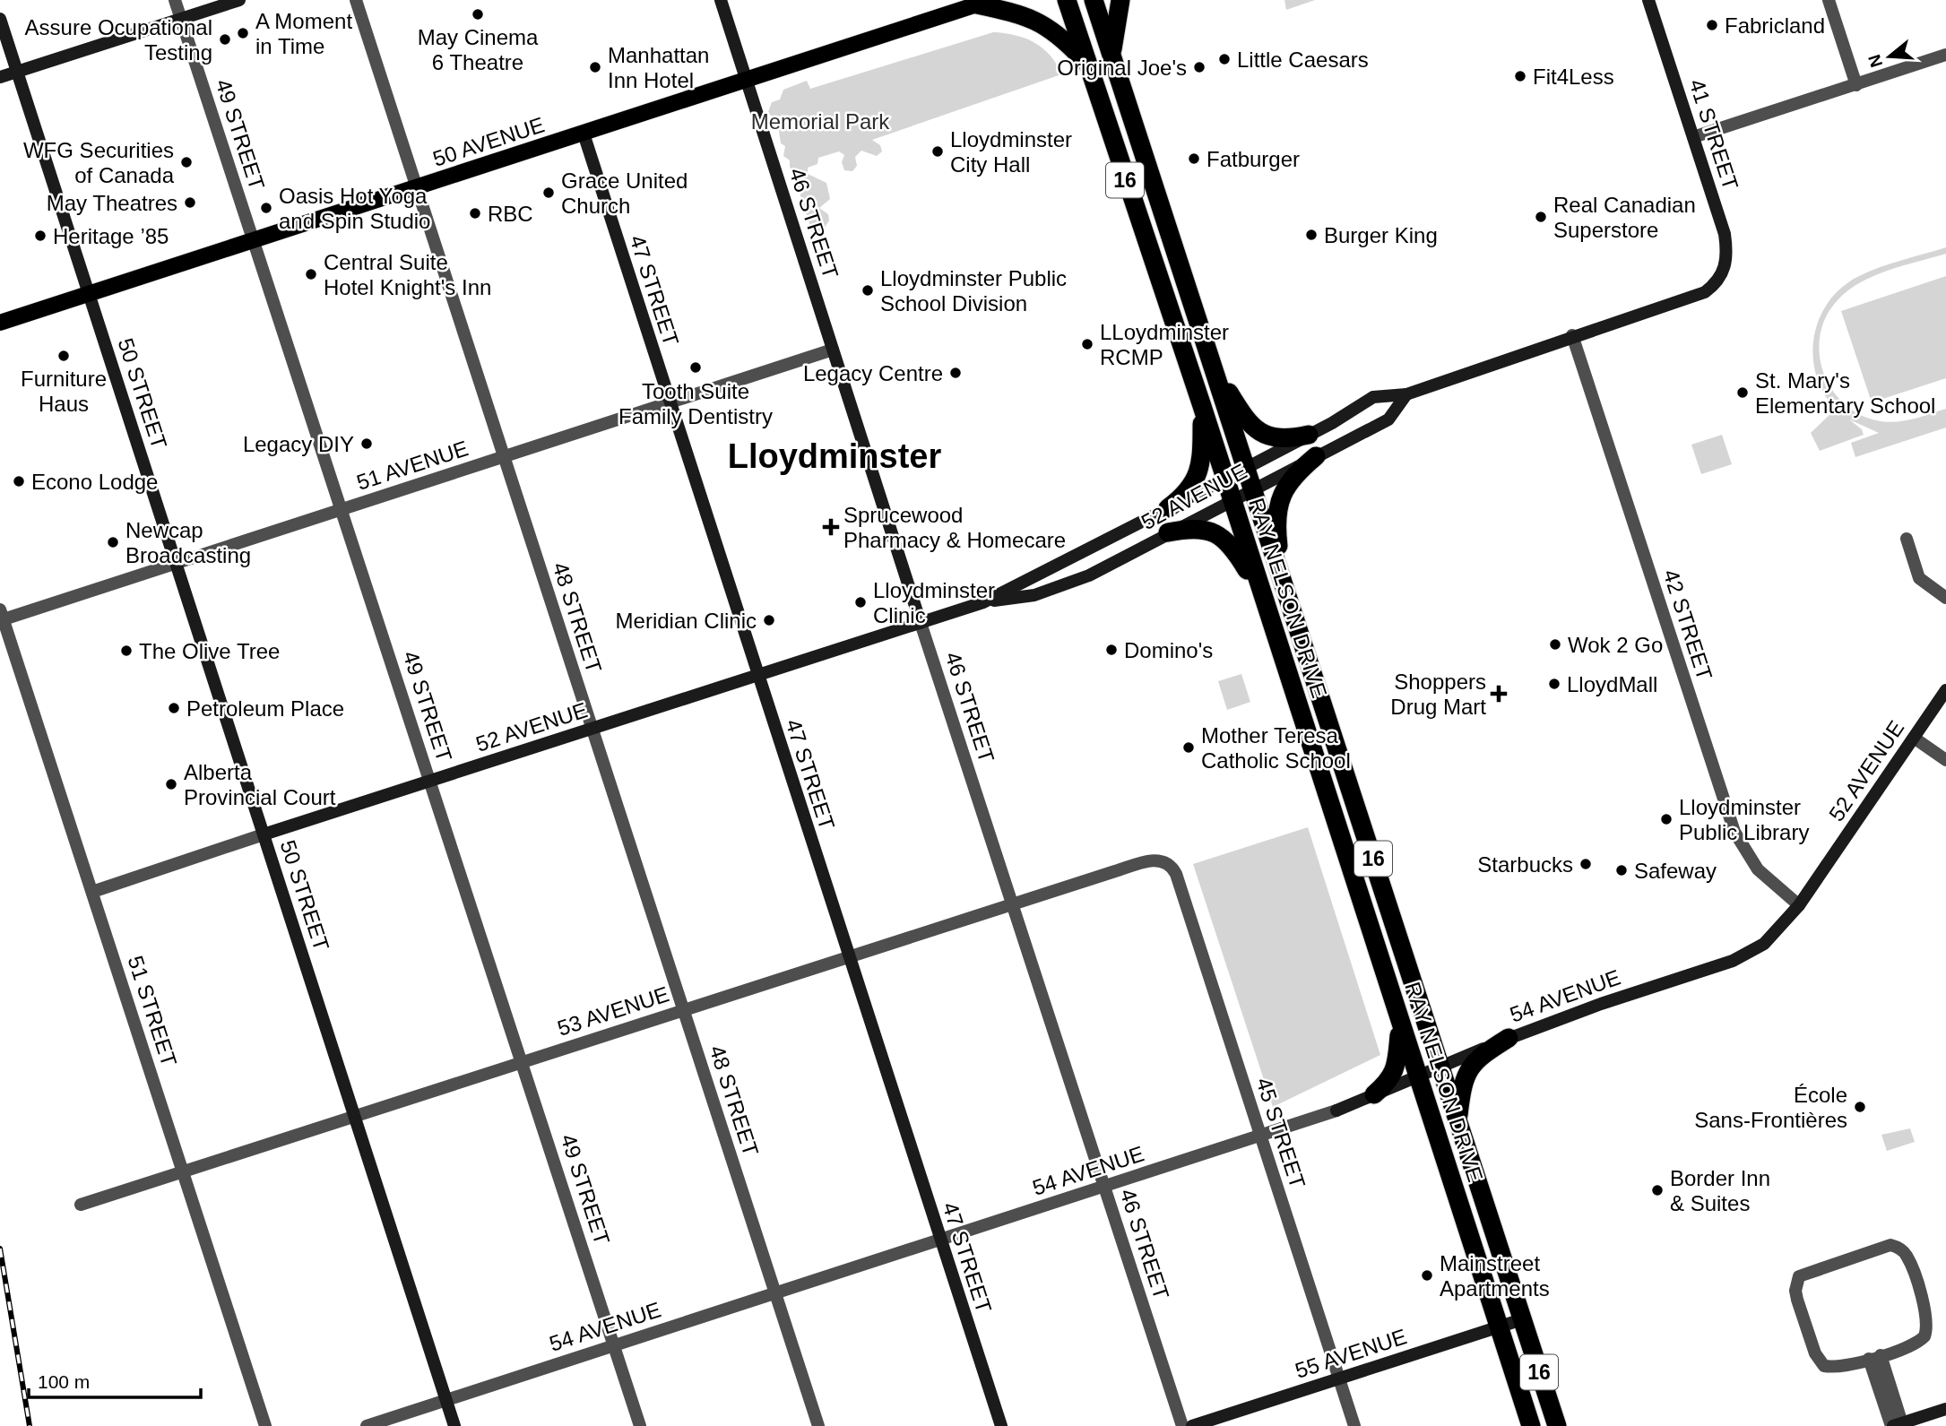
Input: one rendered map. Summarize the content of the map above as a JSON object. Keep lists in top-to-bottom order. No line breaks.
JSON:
{"streets":{"highway":["16","RAY NELSON DRIVE"],"main road":["50 AVENUE"],"street":["49 STREET","41 STREET","46 STREET","47 STREET","50 STREET","51 AVENUE","52 AVENUE","48 STREET","42 STREET","54 AVENUE","51 STREET","53 AVENUE","45 STREET","55 AVENUE"]},"crossings":[["49 STREET","50 AVENUE"],["49 STREET","51 AVENUE"],["49 STREET","52 AVENUE"],["49 STREET","54 AVENUE"],["49 STREET","53 AVENUE"],["41 STREET","52 AVENUE"],["50 AVENUE","46 STREET"],["50 AVENUE","47 STREET"],["50 AVENUE","50 STREET"],["50 AVENUE","48 STREET"],["46 STREET","51 AVENUE"],["46 STREET","52 AVENUE"],["46 STREET","54 AVENUE"],["46 STREET","53 AVENUE"],["47 STREET","51 AVENUE"],["47 STREET","52 AVENUE"],["47 STREET","54 AVENUE"],["47 STREET","53 AVENUE"],["50 STREET","51 AVENUE"],["50 STREET","52 AVENUE"],["50 STREET","54 AVENUE"],["50 STREET","53 AVENUE"],["51 AVENUE","48 STREET"],["51 AVENUE","51 STREET"],["52 AVENUE","RAY NELSON DRIVE"],["52 AVENUE","48 STREET"],["52 AVENUE","42 STREET"],["52 AVENUE","54 AVENUE"],["52 AVENUE","51 STREET"],["RAY NELSON DRIVE","54 AVENUE"],["RAY NELSON DRIVE","55 AVENUE"],["48 STREET","54 AVENUE"],["48 STREET","53 AVENUE"],["42 STREET","54 AVENUE"],["54 AVENUE","45 STREET"],["51 STREET","53 AVENUE"],["53 AVENUE","45 STREET"],["45 STREET","55 AVENUE"]],"districts":["Lloydminster"],"parks":["Memorial Park"],"places":{"other":["May Cinema 6 Theatre","Fabricland","A Moment in Time","Assure Ocupational Testing","Little Caesars","Manhattan Inn Hotel","Original Joe's","Fit4Less","Lloydminster City Hall","Fatburger","WFG Securities of Canada","Grace United Church","May Theatres","Oasis Hot Yoga and Spin Studio","RBC","Real Canadian Superstore","Burger King","Heritage ’85","Central Suite Hotel Knight's Inn","Lloydminster Public School Division","LLoydminster RCMP","Furniture Haus","Tooth Suite Family Dentistry","Legacy Centre","St. Mary's Elementary School","Legacy DIY","Econo Lodge","Newcap Broadcasting","Lloydminster Clinic","Meridian Clinic","Wok 2 Go","Domino's","The Olive Tree","LloydMall","Petroleum Place","Mother Teresa Catholic School","Alberta Provincial Court","Lloydminster Public Library","Starbucks","Safeway","École Sans-Frontières","Border Inn & Suites","Mainstreet Apartments"],"health":["Sprucewood Pharmacy & Homecare","Shoppers Drug Mart"]},"scale_bar":"100 m","north":"left"}
